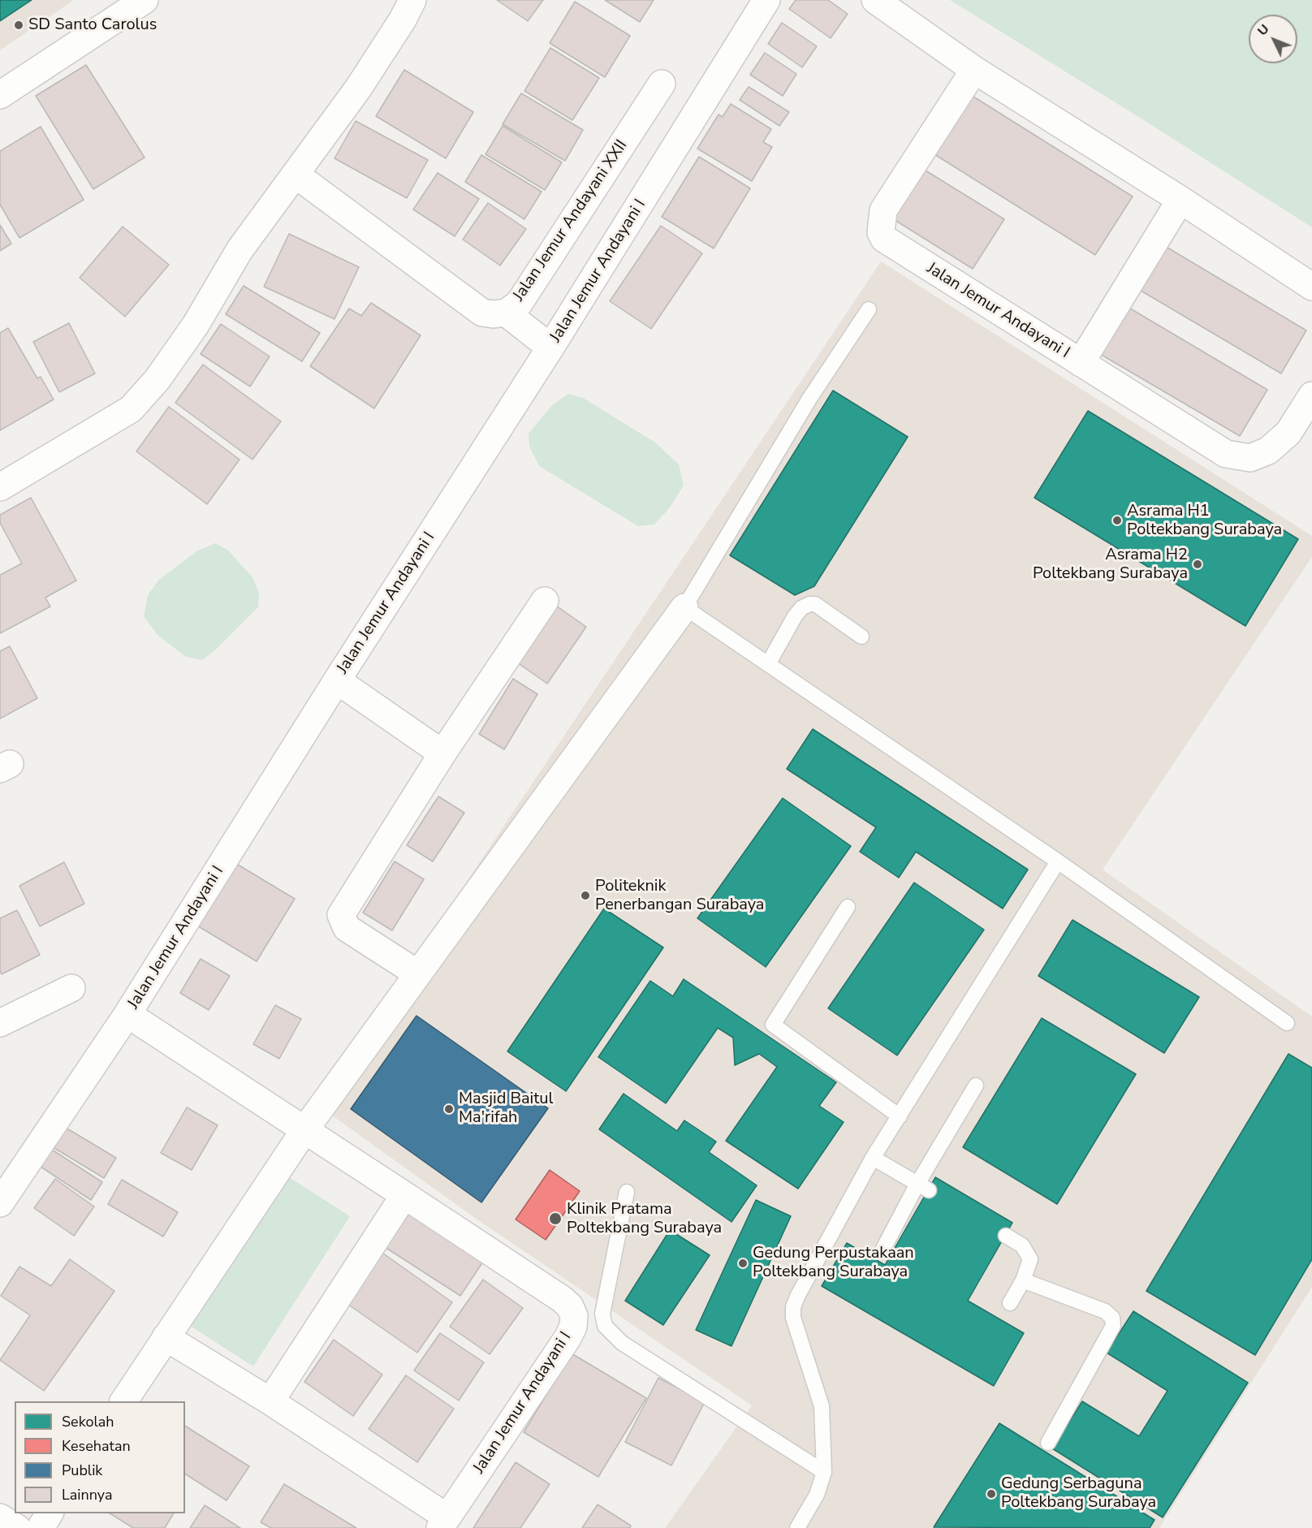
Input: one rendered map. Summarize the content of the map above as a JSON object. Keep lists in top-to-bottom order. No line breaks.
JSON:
{"streets":{"street":["Jalan Jemur Andayani XXII","Jalan Jemur Andayani I"]},"places":["SD Santo Carolus","Asrama H1 Poltekbang Surabaya","Asrama H2 Poltekbang Surabaya","Politeknik Penerbangan Surabaya","Masjid Baitul Ma'rifah","Klinik Pratama Poltekbang Surabaya","Gedung Perpustakaan Poltekbang Surabaya","Gedung Serbaguna Poltekbang Surabaya"],"legend":["Sekolah","Kesehatan","Publik","Lainnya"],"north":"top left"}
